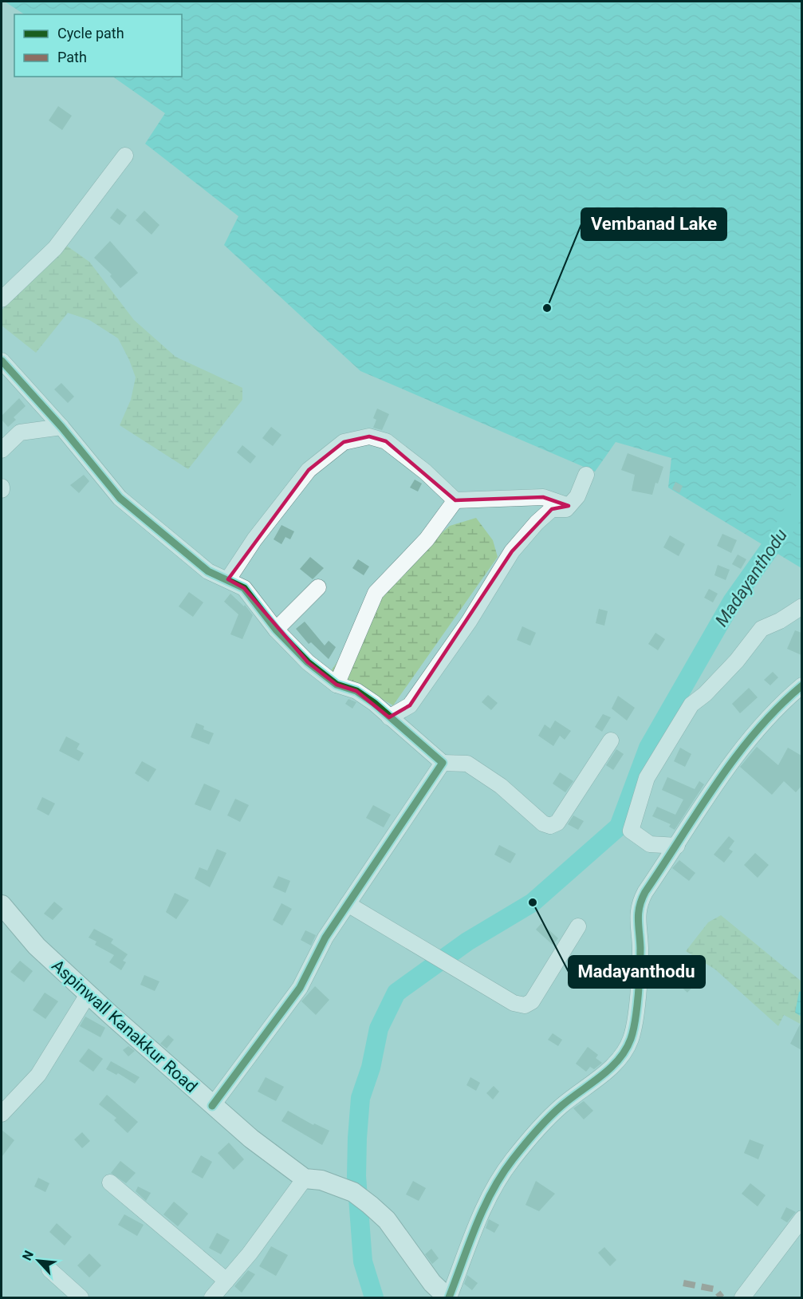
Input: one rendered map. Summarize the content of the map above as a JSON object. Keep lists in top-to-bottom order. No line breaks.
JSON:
{"streets":{"main road":["Aspinwall Kanakkur Road"]},"water":["Madayanthodu"],"places":["Vembanad Lake","Madayanthodu"],"legend":["Cycle path","Path"],"north":"top left"}
